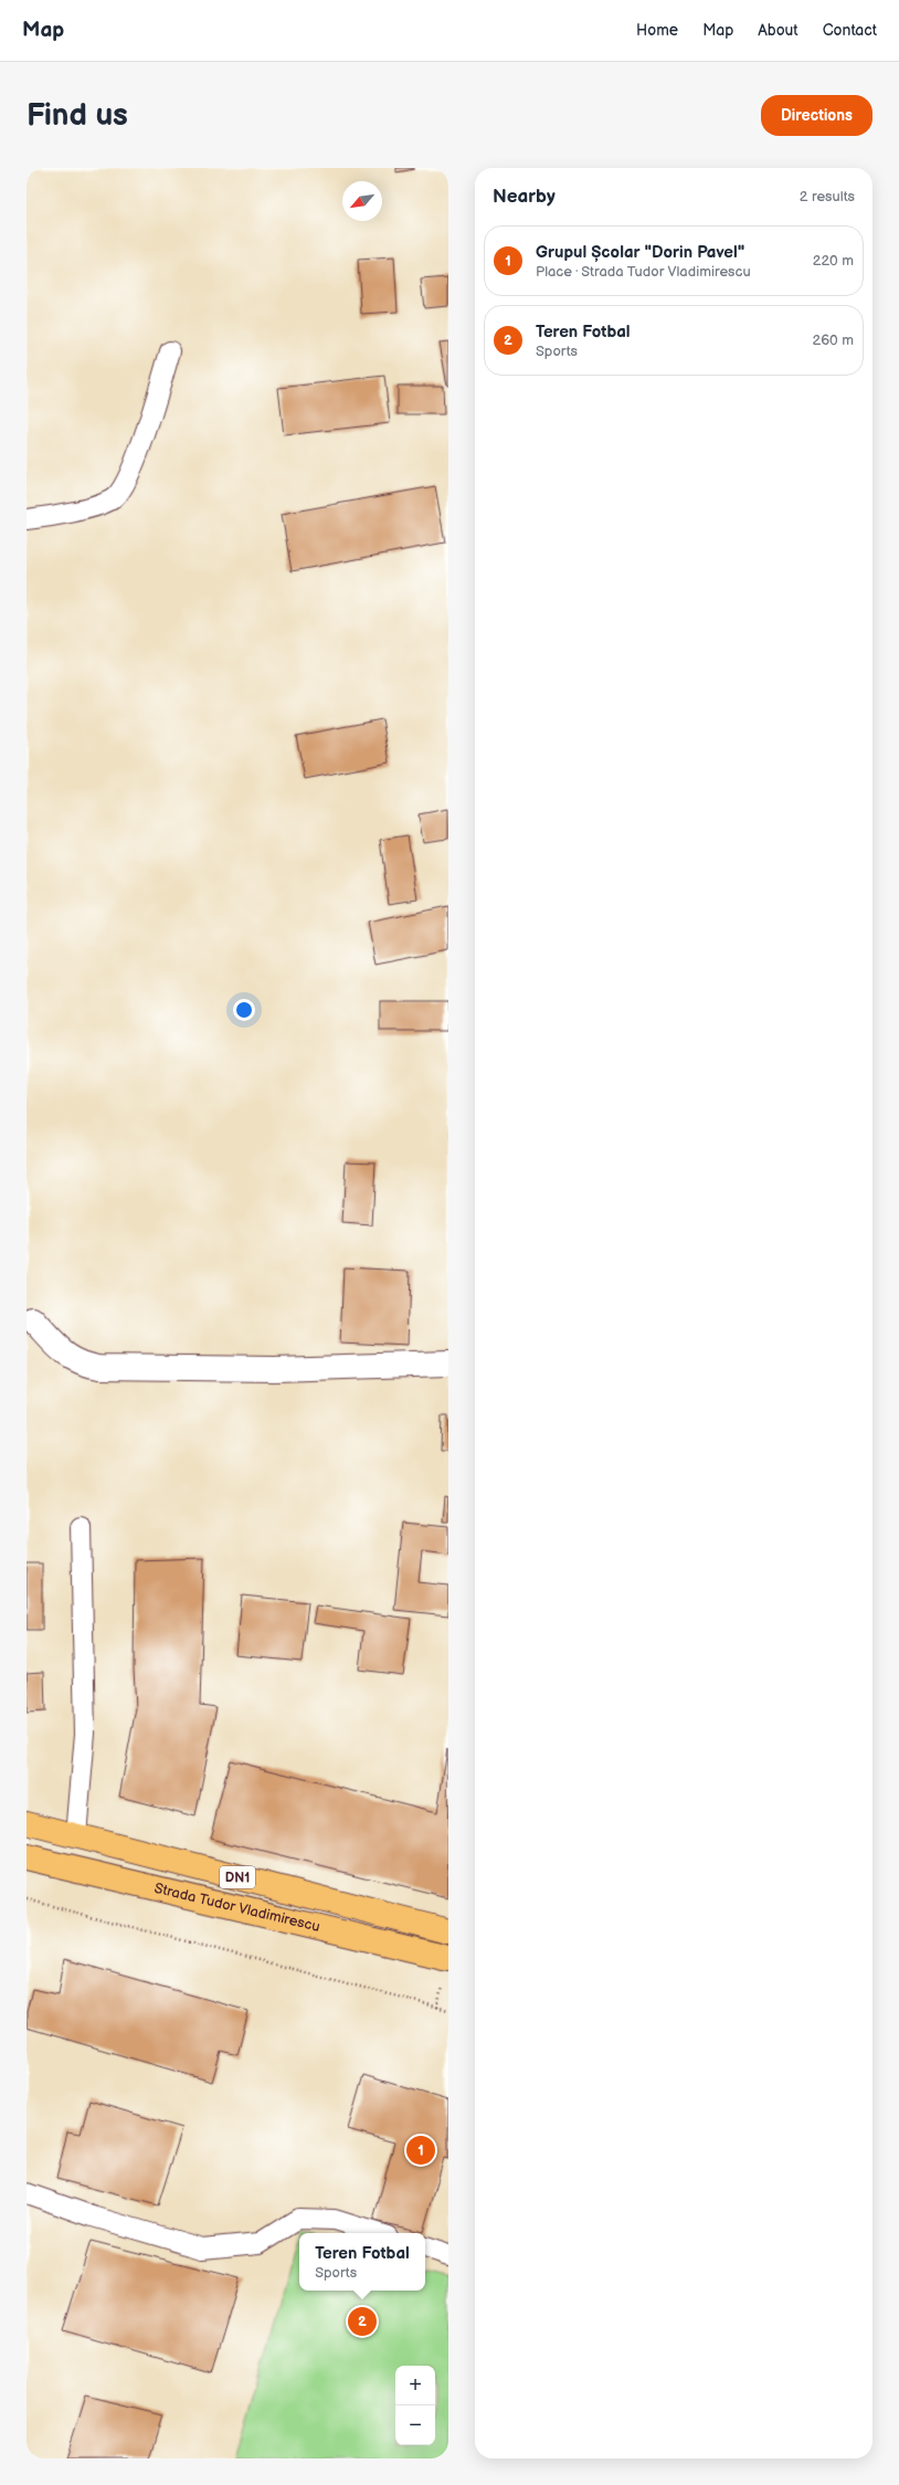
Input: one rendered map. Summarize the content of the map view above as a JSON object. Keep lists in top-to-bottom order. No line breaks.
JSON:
{"streets":{"main road":["DN1","Strada Tudor Vladimirescu"]},"north":"bottom left","page":{"header":"Map","nav":["Home","Map","About","Contact"],"buttons":"Directions","title":"Find us","heading":["Nearby","2 results"],"list":[{"mark":"1","name":"Grupul Școlar \"Dorin Pavel\"","note":"Place · Strada Tudor Vladimirescu","value":"220 m"},{"mark":"2","name":"Teren Fotbal","note":"Sports","value":"260 m"}],"pins":["1","2"],"popup":["Teren Fotbal","Sports"],"map_buttons":["+","−"]}}
